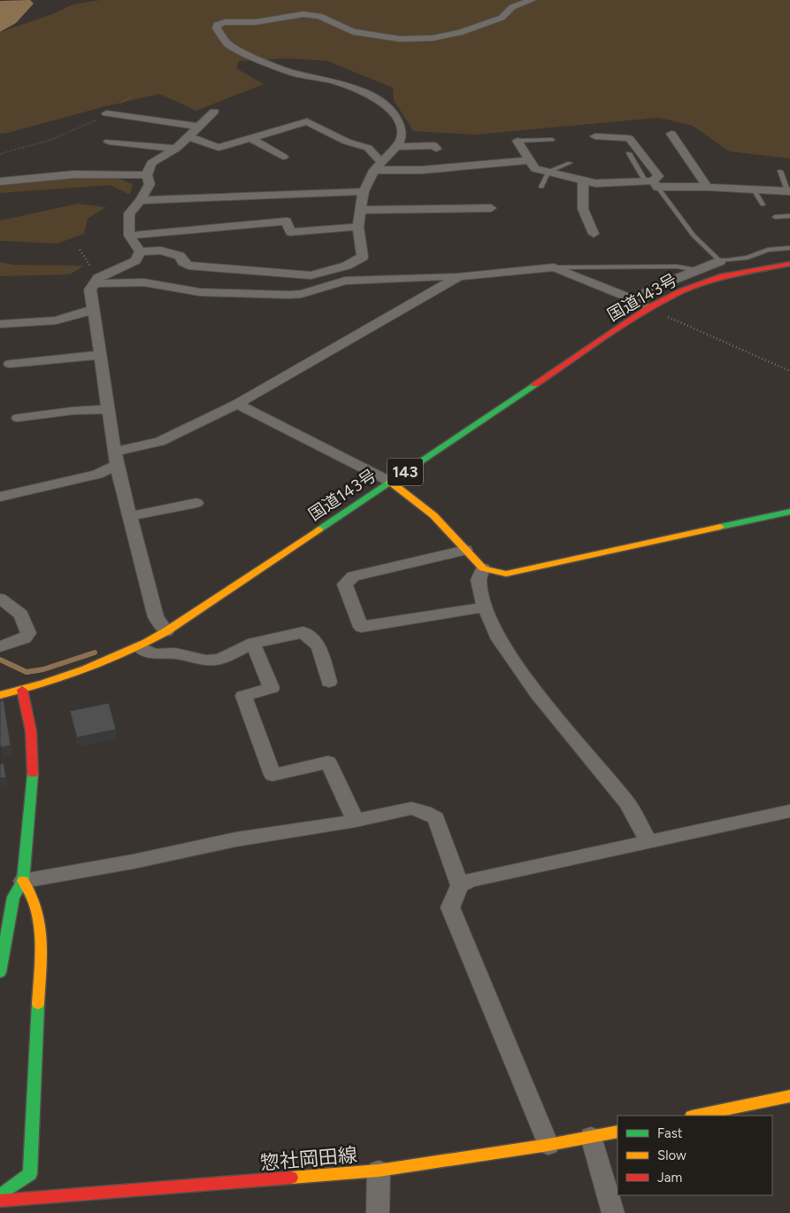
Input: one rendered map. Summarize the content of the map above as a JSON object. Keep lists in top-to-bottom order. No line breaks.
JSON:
{"streets":{"main road":["国道143号","143","惣社岡田線"]},"legend":["Fast","Slow","Jam"]}
